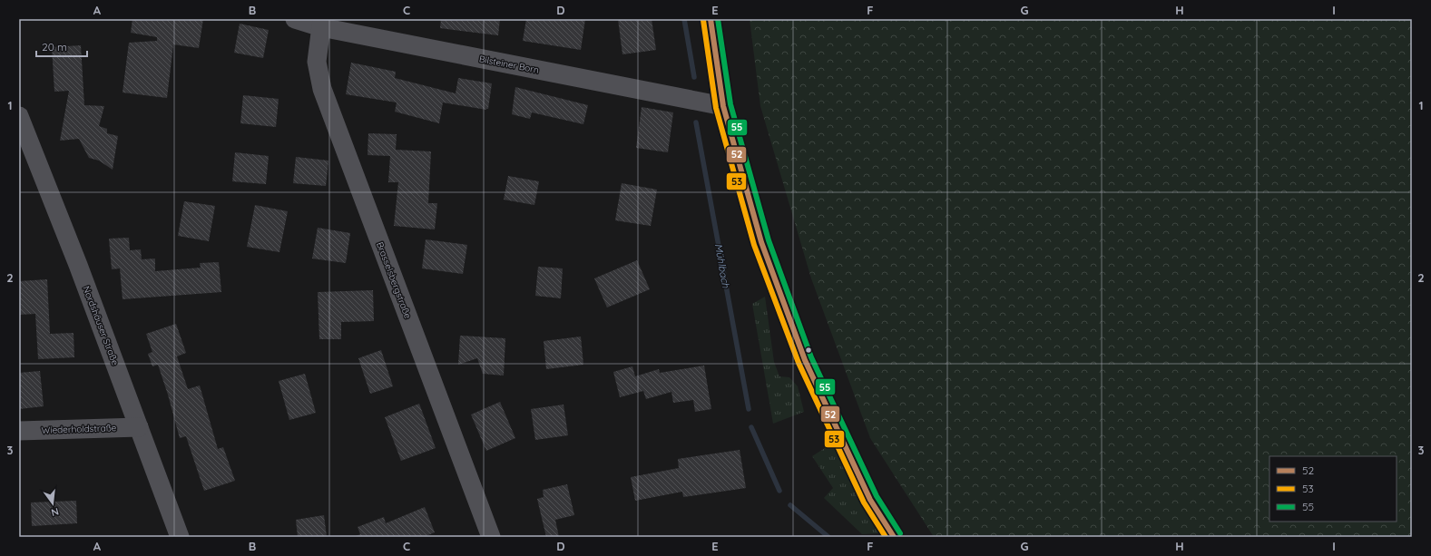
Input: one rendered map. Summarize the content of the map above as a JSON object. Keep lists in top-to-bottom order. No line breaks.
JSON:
{"streets":{"street":["Bilsteiner Born","Brasselsbergstraße","Nordshäuser Straße","Wiederholdstraße"]},"crossings":[["Bilsteiner Born","Brasselsbergstraße"],["Nordshäuser Straße","Wiederholdstraße"]],"water":["Mühlbach"],"lines":["transit line 52","transit line 55","transit line 53"],"legend":["52","53","55"],"scale_bar":"20 m","north":"bottom","grid":{"columns":["A","B","C","D","E","F","G","H","I"],"rows":["1","2","3"]}}
